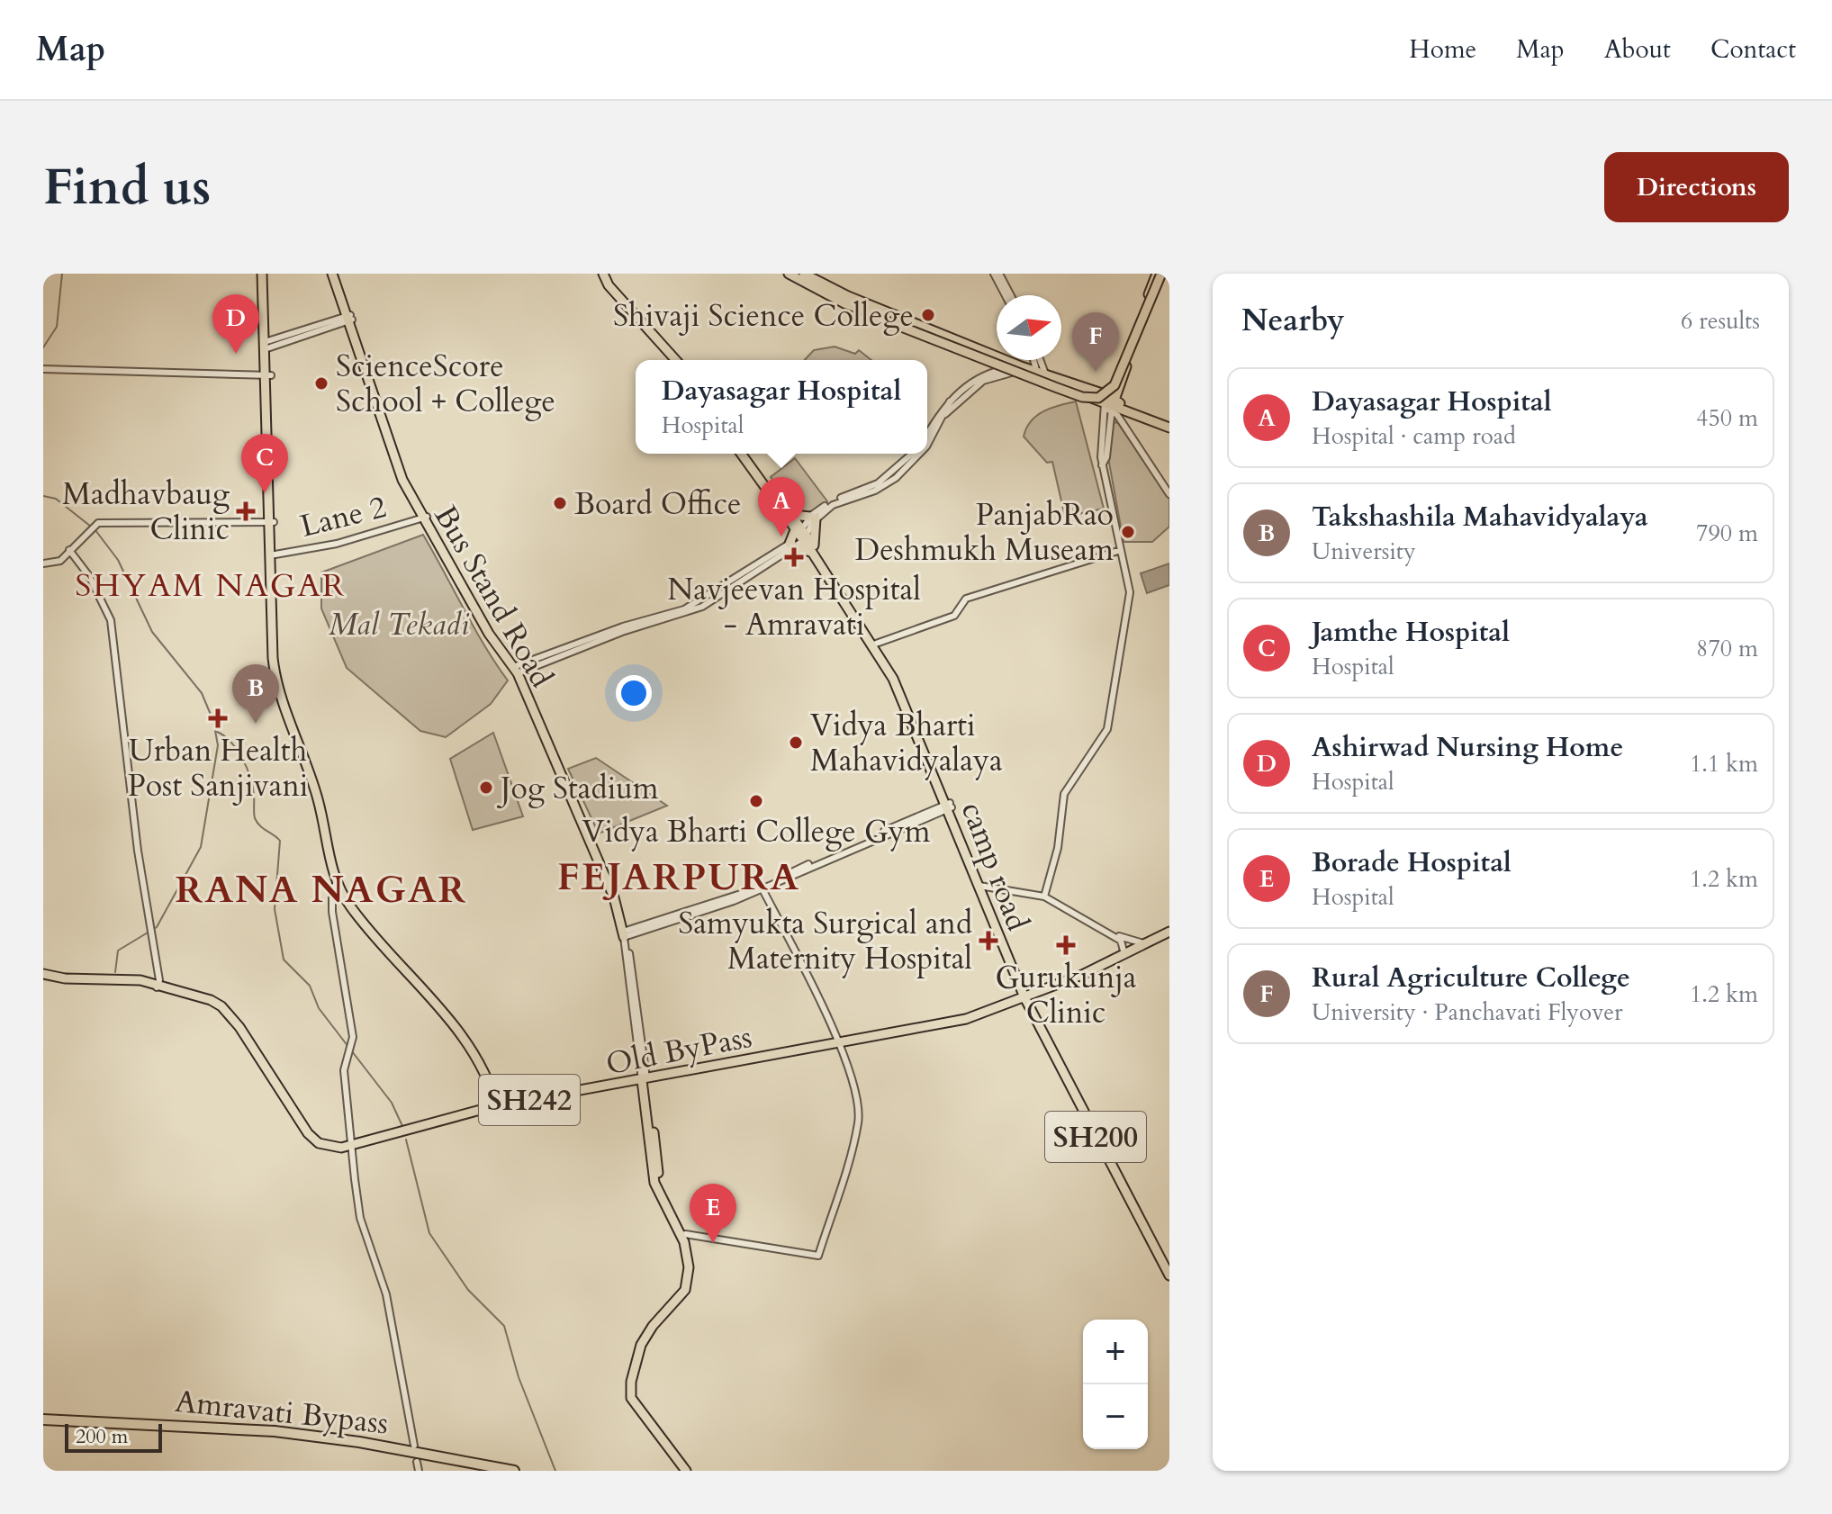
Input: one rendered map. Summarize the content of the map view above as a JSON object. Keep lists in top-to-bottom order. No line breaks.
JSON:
{"streets":{"highway":["Amravati Bypass"],"main road":["Bus Stand Road","camp road","Old ByPass","SH242","SH200"],"street":["Lane 2"]},"crossings":[["Lane 2","Bus Stand Road"],["camp road","Old ByPass"]],"districts":["SHYAM NAGAR","FEJARPURA","RANA NAGAR"],"parks":["Mal Tekadi"],"places":{"other":["Shivaji Science College","ScienceScore School + College","Board Office","PanjabRao Deshmukh Museam","Vidya Bharti Mahavidyalaya","Jog Stadium","Vidya Bharti College Gym"],"health":["Madhavbaug Clinic","Navjeevan Hospital - Amravati","Urban Health Post Sanjivani","Samyukta Surgical and Maternity Hospital","Gurukunja Clinic"]},"scale_bar":"200 m","north":"right","page":{"header":"Map","nav":["Home","Map","About","Contact"],"buttons":"Directions","title":"Find us","heading":["Nearby","6 results"],"pins":["D","F","C","A","B","E"],"popup":["Dayasagar Hospital","Hospital"],"list":[{"mark":"A","name":"Dayasagar Hospital","note":"Hospital · camp road","value":"450 m"},{"mark":"B","name":"Takshashila Mahavidyalaya","note":"University","value":"790 m"},{"mark":"C","name":"Jamthe Hospital","note":"Hospital","value":"870 m"},{"mark":"D","name":"Ashirwad Nursing Home","note":"Hospital","value":"1.1 km"},{"mark":"E","name":"Borade Hospital","note":"Hospital","value":"1.2 km"},{"mark":"F","name":"Rural Agriculture College","note":"University · Panchavati Flyover","value":"1.2 km"}],"map_buttons":["+","−"],"scale":"200 m"}}
